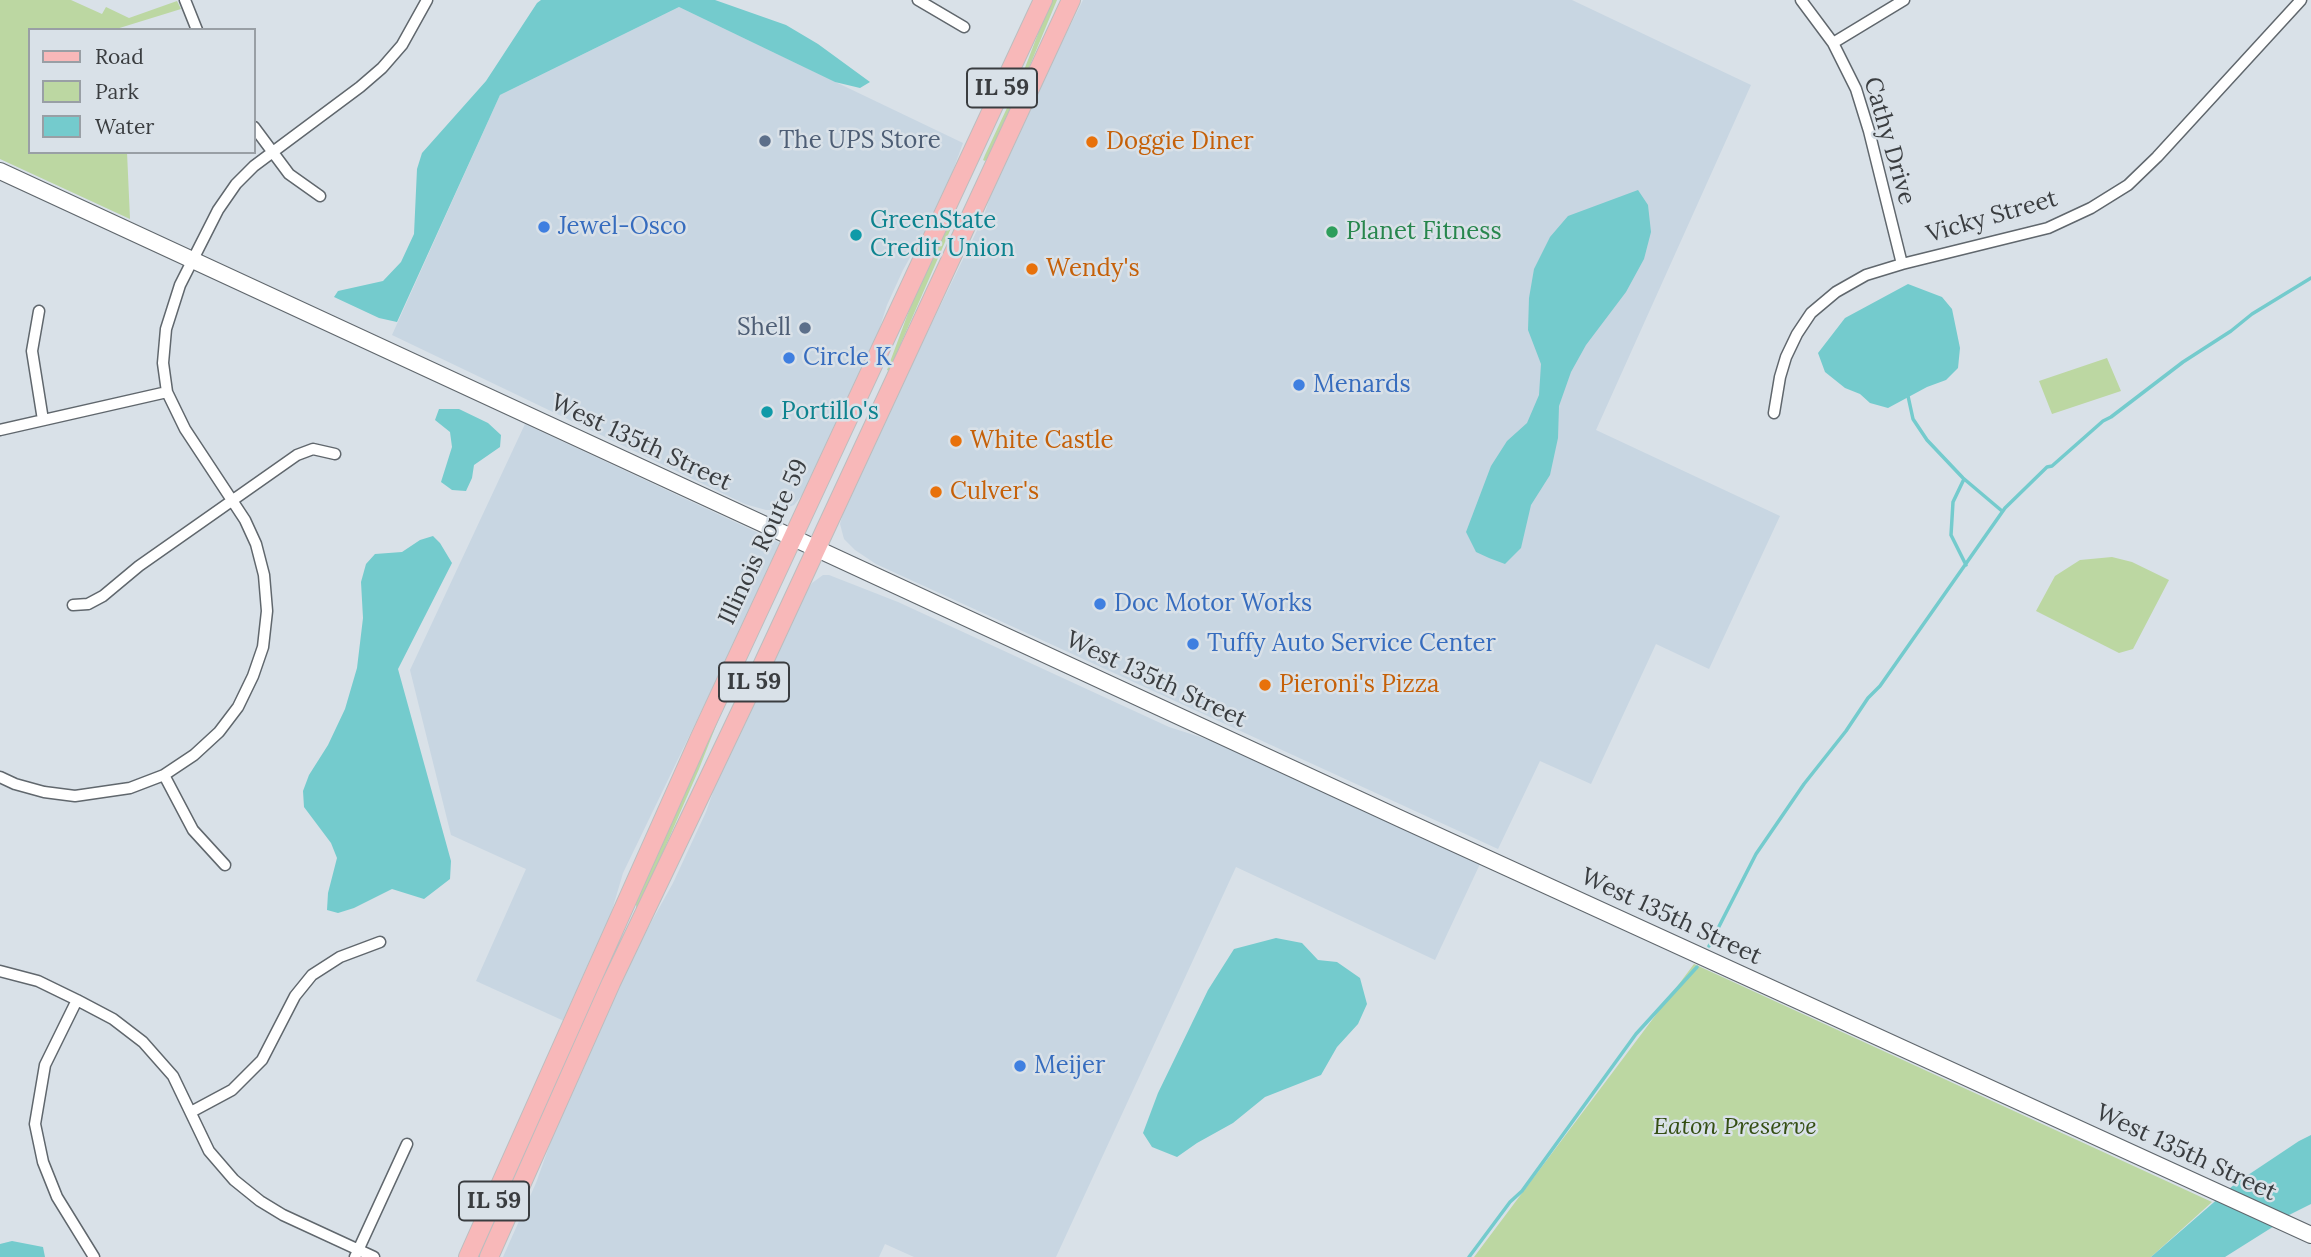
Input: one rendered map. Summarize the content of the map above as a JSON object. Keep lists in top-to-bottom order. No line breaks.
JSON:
{"streets":{"main road":["IL 59","Illinois Route 59"],"street":["Cathy Drive","Vicky Street","West 135th Street"]},"crossings":[["Cathy Drive","Vicky Street"],["West 135th Street","Illinois Route 59"]],"parks":["Eaton Preserve"],"places":["The UPS Store","Doggie Diner","Jewel-Osco","Planet Fitness","GreenState Credit Union","Wendy's","Shell","Circle K","Menards","Portillo's","White Castle","Culver's","Doc Motor Works","Tuffy Auto Service Center","Pieroni's Pizza","Meijer"],"legend":["Road","Park","Water"]}
